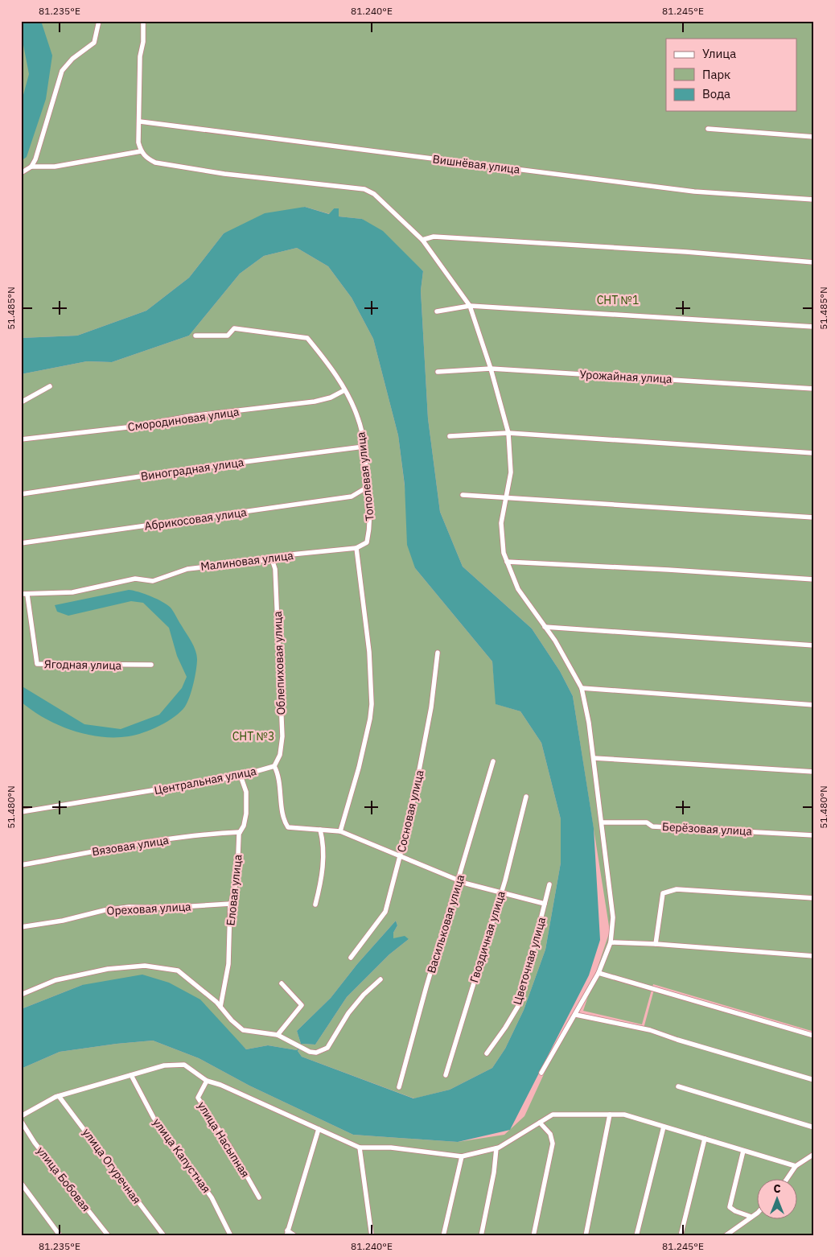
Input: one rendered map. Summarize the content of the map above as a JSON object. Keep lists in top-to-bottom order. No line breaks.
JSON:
{"streets":{"street":["Вишнёвая улица","Урожайная улица","Смородиновая улица","Виноградная улица","Тополевая улица","Абрикосовая улица","Малиновая улица","Облепиховая улица","Ягодная улица","Центральная улица","Сосновая улица","Берёзовая улица","Вязовая улица","Еловая улица","Ореховая улица","Васильковая улица","Гвоздичная улица","Цветочная улица","улица Насыпная","улица Капустная","улица Огуречная","улица Бобовая"]},"crossings":[["Смородиновая улица","Тополевая улица"],["Виноградная улица","Тополевая улица"],["Тополевая улица","Абрикосовая улица"],["Тополевая улица","Малиновая улица"],["Малиновая улица","Облепиховая улица"],["Малиновая улица","Ягодная улица"],["Облепиховая улица","Центральная улица"],["Центральная улица","Еловая улица"],["Вязовая улица","Еловая улица"],["Еловая улица","Ореховая улица"]],"parks":["СНТ №1","СНТ №3"],"legend":["Улица","Парк","Вода"],"north":"top","coordinates":["81.235°E","81.240°E","81.245°E","51.485°N","51.480°N"]}
